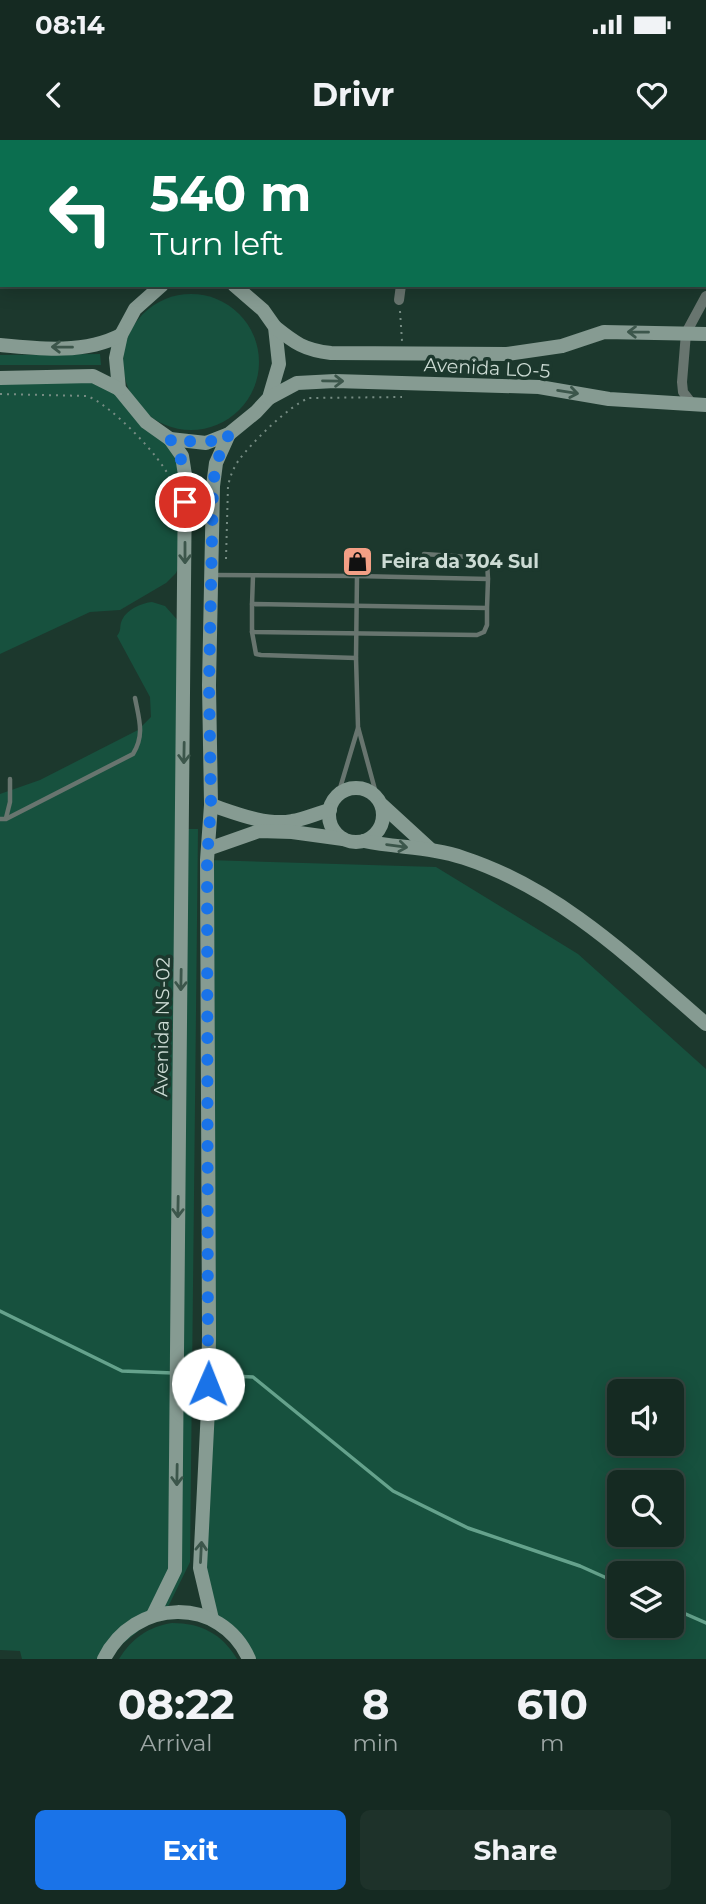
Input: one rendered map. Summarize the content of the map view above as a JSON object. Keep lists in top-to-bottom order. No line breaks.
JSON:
{"streets":{"street":["Avenida LO-5","Avenida NS-02"]},"places":{"shop":["Feira da 304 Sul"]},"page":{"status":"08:14","header":"Drivr","turn":["540 m","Turn left"],"eta":["08:22","Arrival","8","min","610","m"],"buttons":["Exit","Share"]}}
